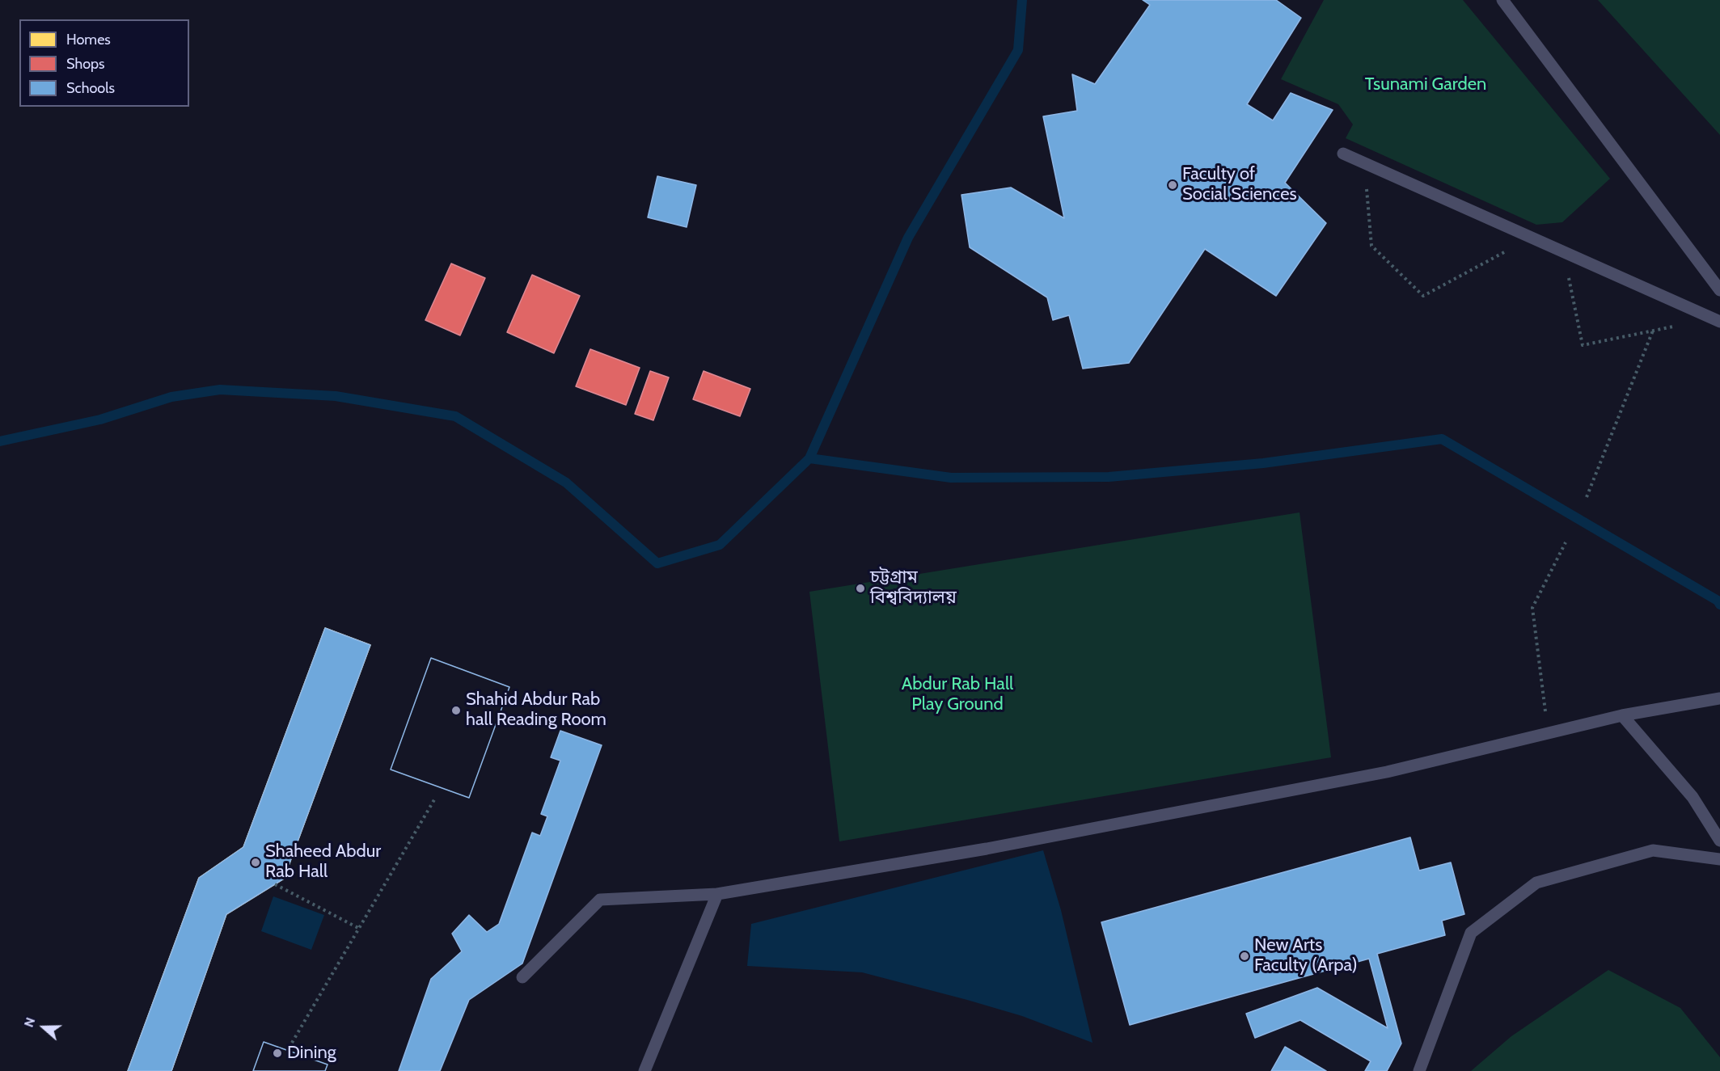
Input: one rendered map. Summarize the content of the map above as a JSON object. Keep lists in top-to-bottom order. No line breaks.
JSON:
{"parks":["Tsunami Garden","Abdur Rab Hall Play Ground"],"places":["Faculty of Social Sciences","চট্টগ্রাম বিশ্ববিদ্যালয়","Shahid Abdur Rab hall Reading Room","Shaheed Abdur Rab Hall","New Arts Faculty (Arpa)","Dining"],"legend":["Homes","Shops","Schools"],"north":"left"}
